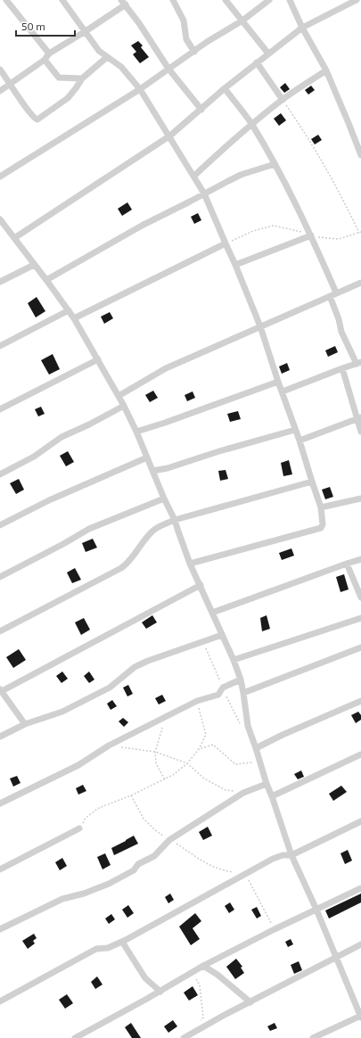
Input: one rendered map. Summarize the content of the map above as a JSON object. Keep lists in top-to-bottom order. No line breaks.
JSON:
{"scale_bar":"50 m"}
